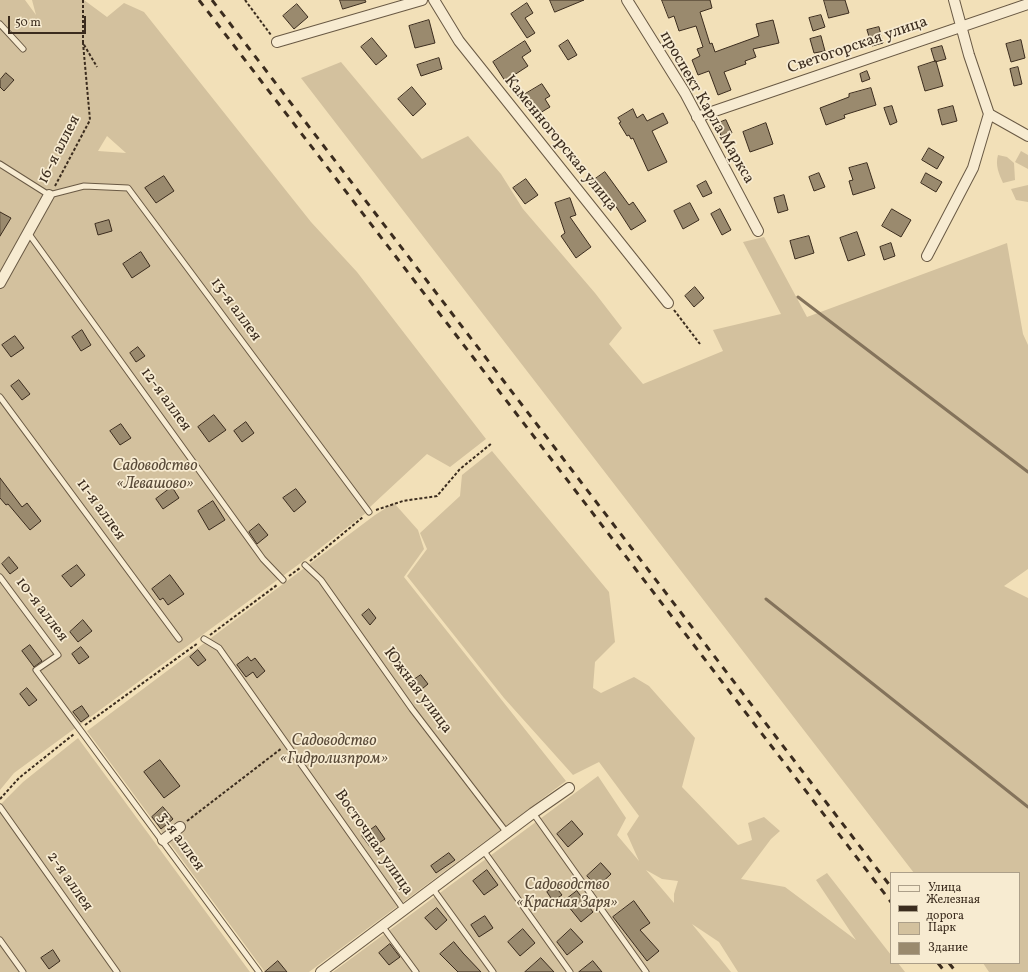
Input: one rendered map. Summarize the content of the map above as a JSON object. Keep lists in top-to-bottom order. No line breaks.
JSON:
{"streets":{"street":["Светогорская улица","проспект Карла Маркса","Каменногорская улица"],"lane":["13-я аллея","12-я аллея","11-я аллея","10-я аллея","Южная улица","3-я аллея","Восточная улица","2-я аллея"],"path":["16-я аллея"]},"crossings":[["Светогорская улица","проспект Карла Маркса"],["16-я аллея","13-я аллея"],["10-я аллея","3-я аллея"]],"parks":["Садоводство «Левашово»","Садоводство «Гидролизпром»","Садоводство «Красная Заря»"],"legend":["Улица","Железная дорога","Парк","Здание"],"scale_bar":"50 m"}
